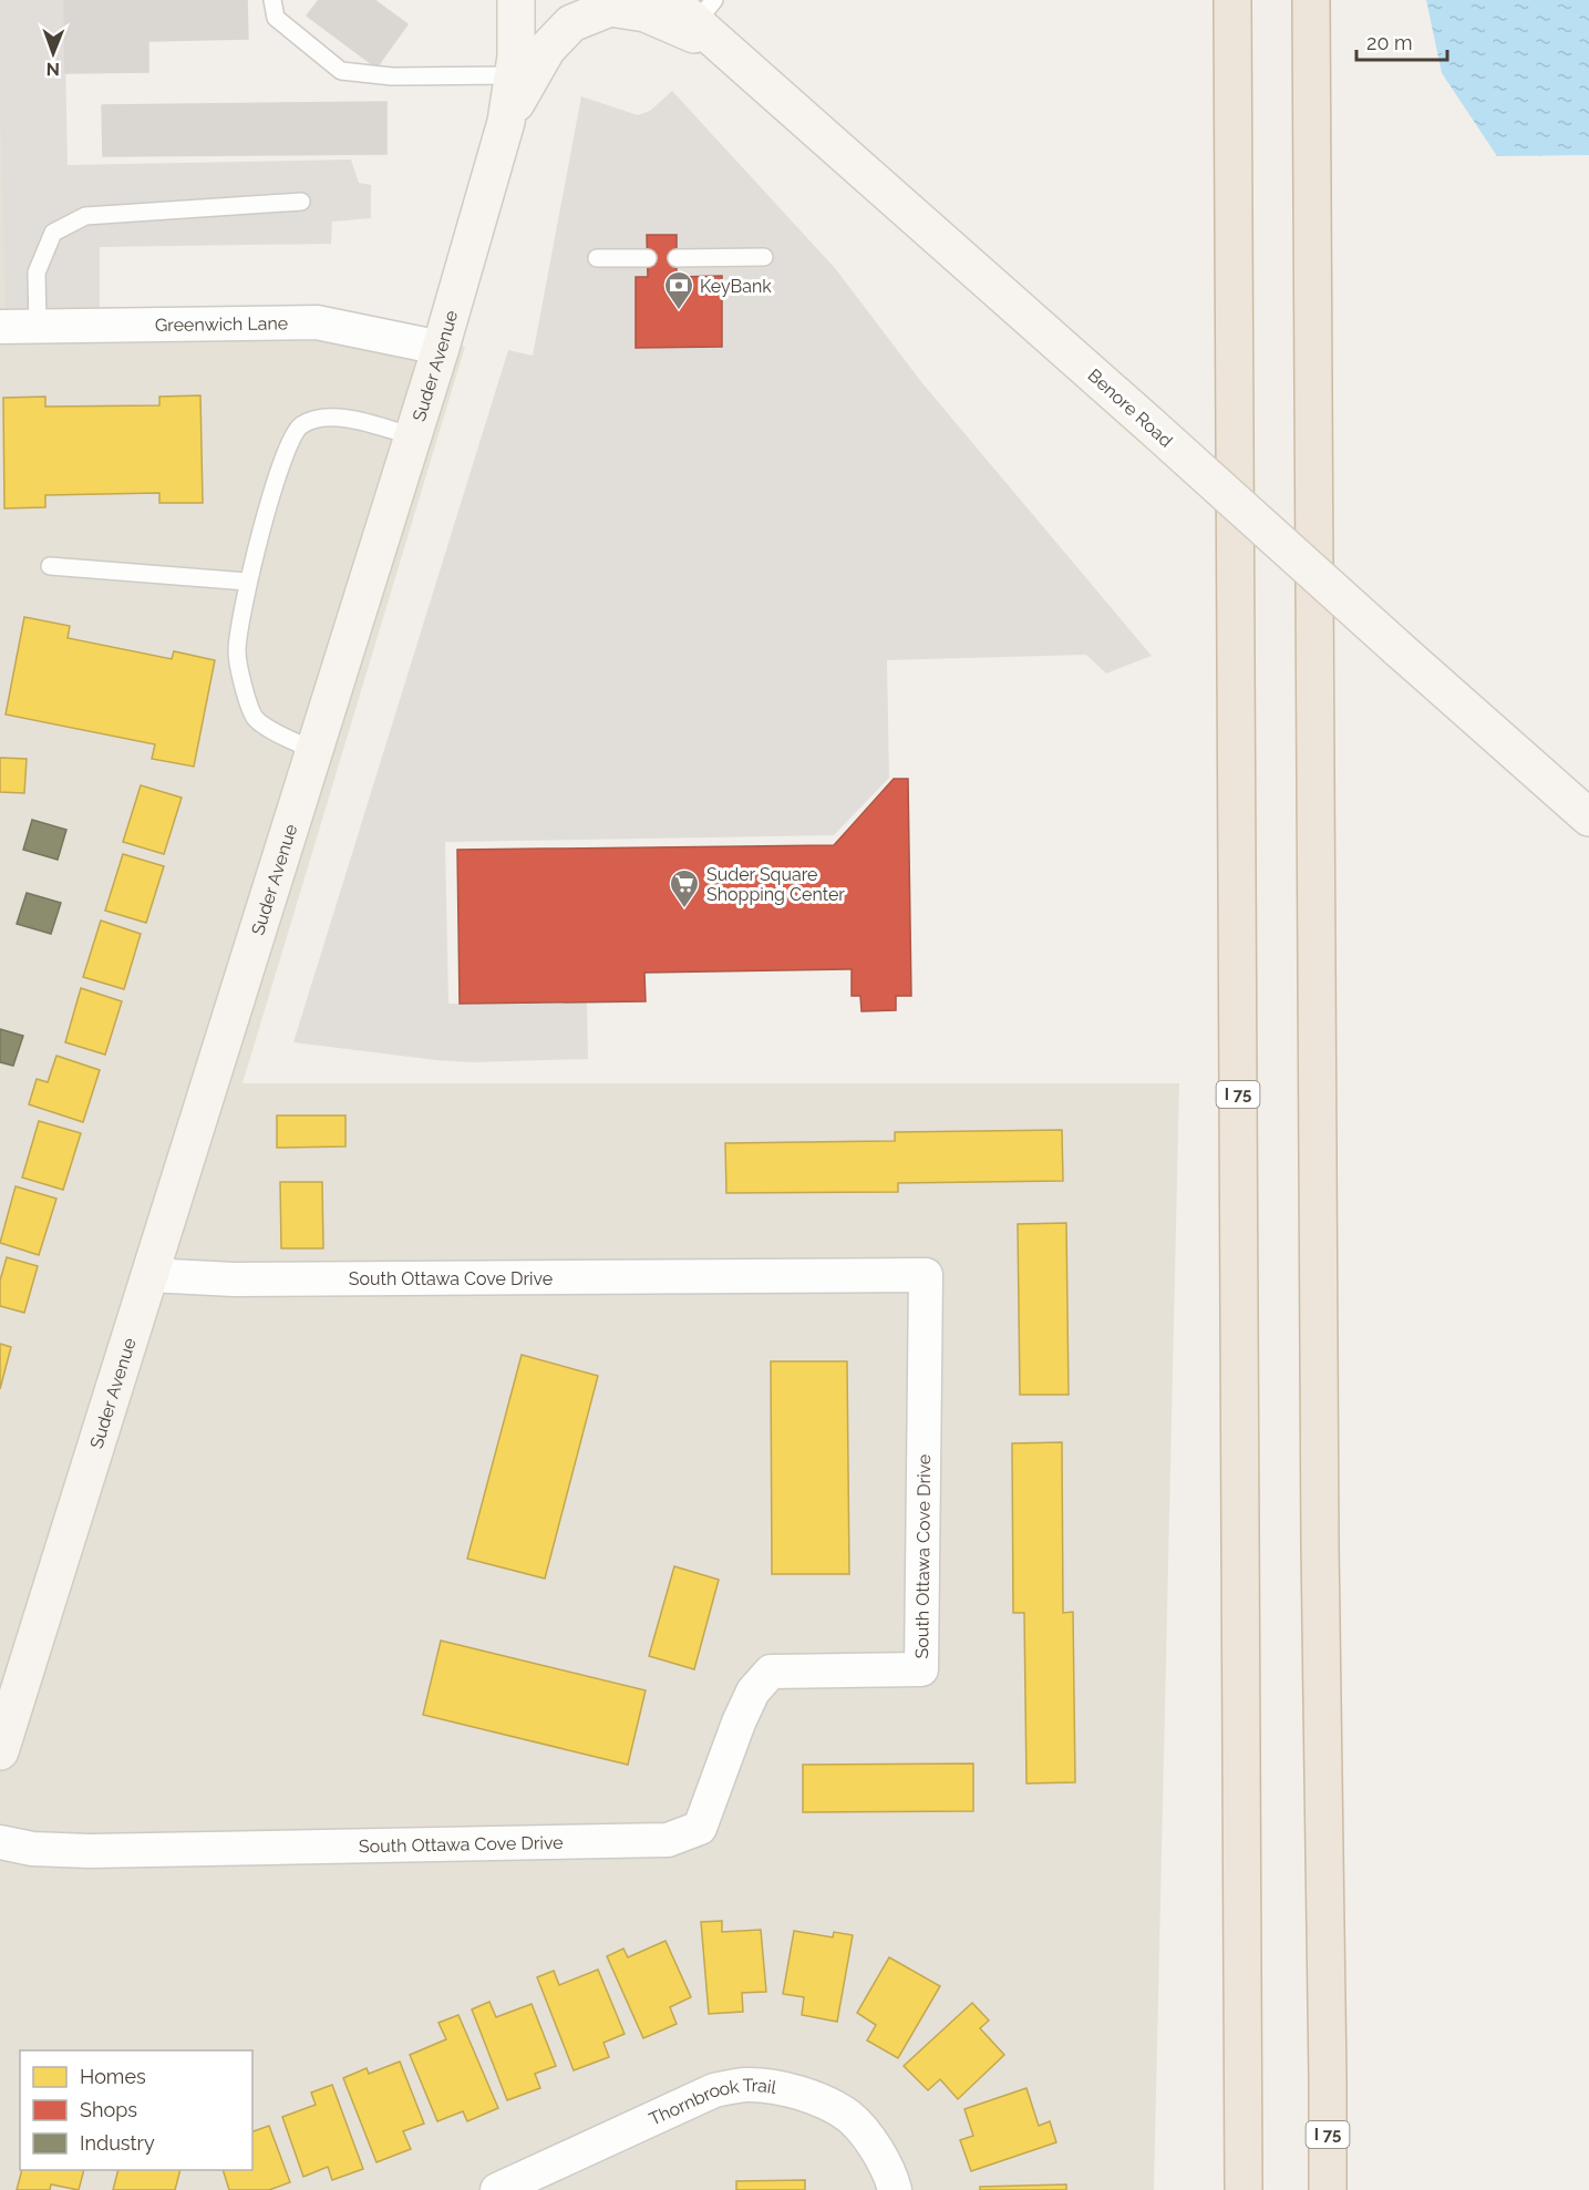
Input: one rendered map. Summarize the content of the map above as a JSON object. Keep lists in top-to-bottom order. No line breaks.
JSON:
{"streets":{"highway":["I 75"],"street":["Greenwich Lane","Suder Avenue","Benore Road","South Ottawa Cove Drive","Thornbrook Trail"]},"crossings":[["Greenwich Lane","Suder Avenue"],["Suder Avenue","South Ottawa Cove Drive"]],"places":{"bank":["KeyBank"],"supermarket":["Suder Square Shopping Center"]},"legend":["Homes","Shops","Industry"],"scale_bar":"20 m","north":"bottom"}
